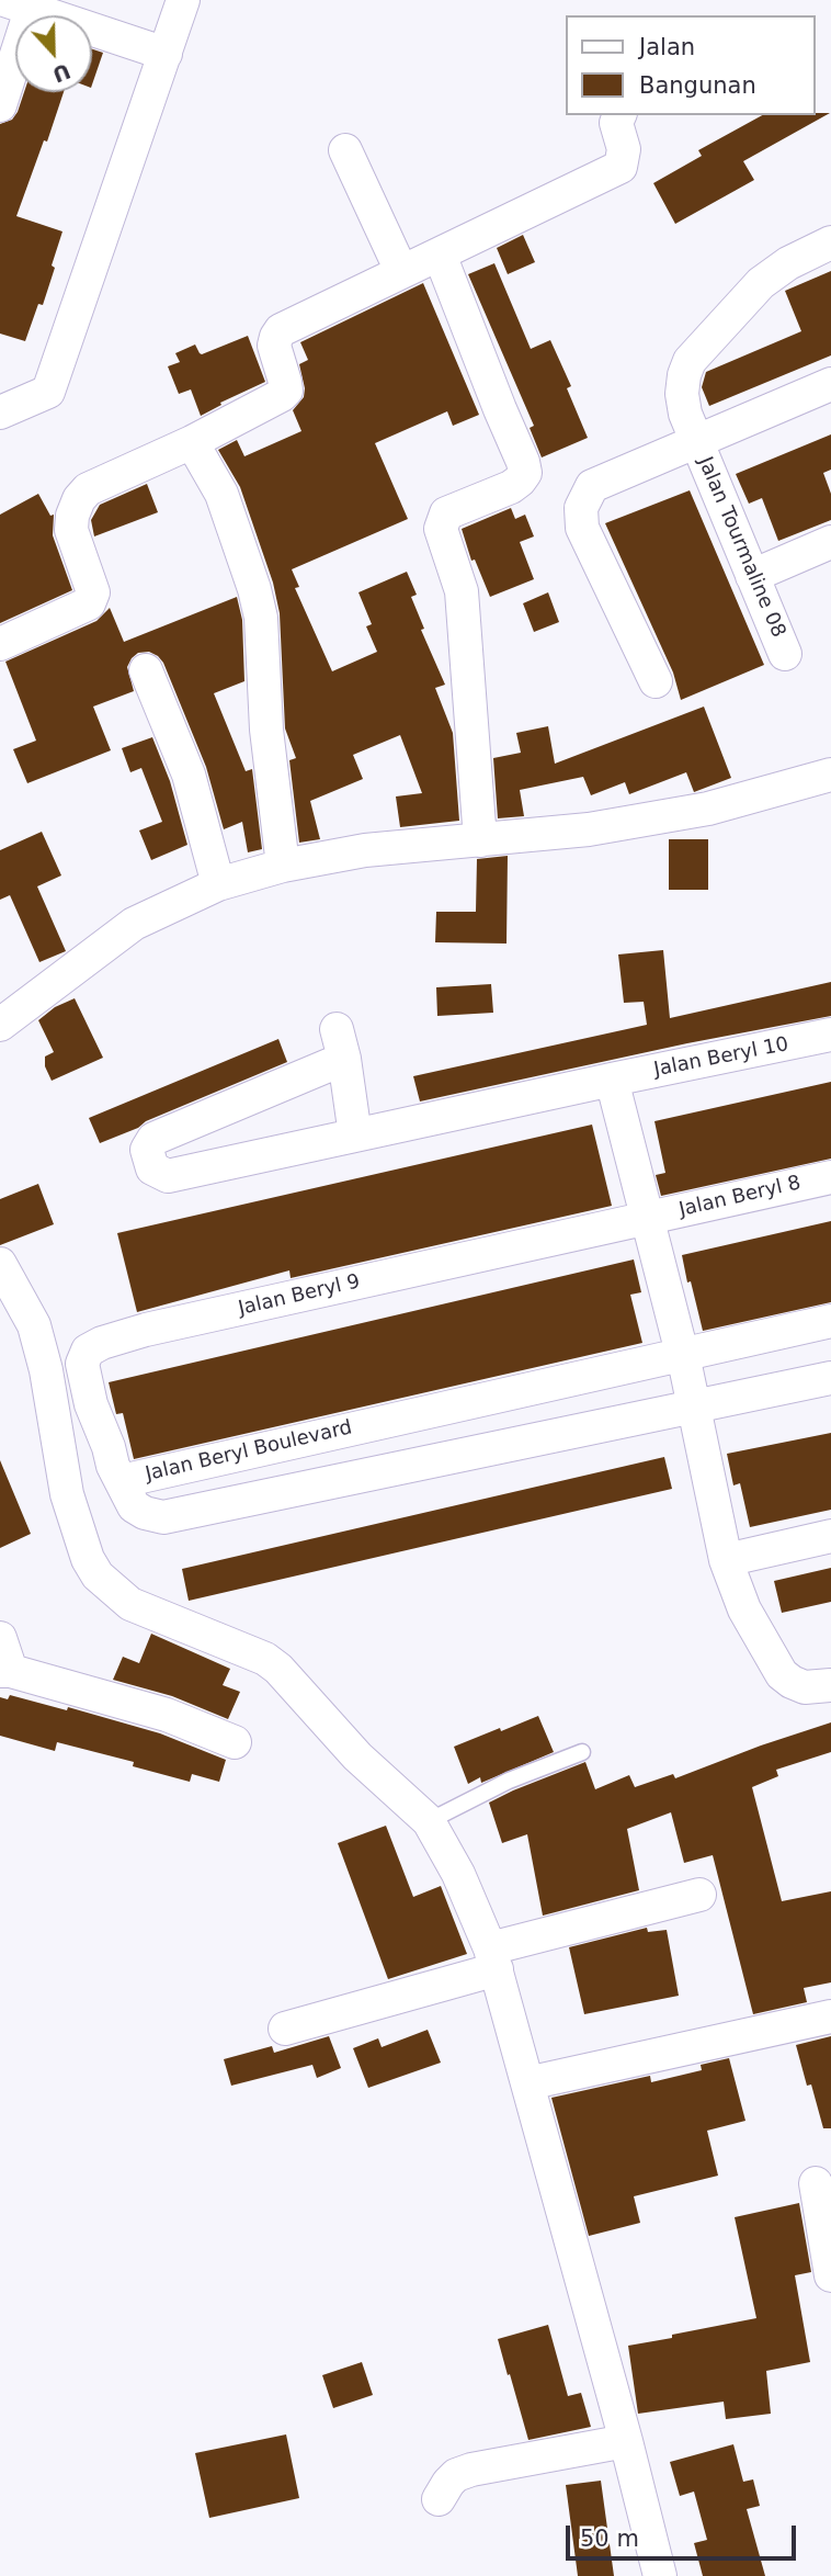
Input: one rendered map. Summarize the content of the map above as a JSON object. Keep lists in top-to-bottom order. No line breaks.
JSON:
{"streets":{"street":["Jalan Tourmaline 08","Jalan Beryl 10","Jalan Beryl 8","Jalan Beryl 9","Jalan Beryl Boulevard"]},"crossings":[["Jalan Beryl 8","Jalan Beryl 9"],["Jalan Beryl 9","Jalan Beryl Boulevard"]],"legend":["Jalan","Bangunan"],"scale_bar":"50 m","north":"bottom"}
